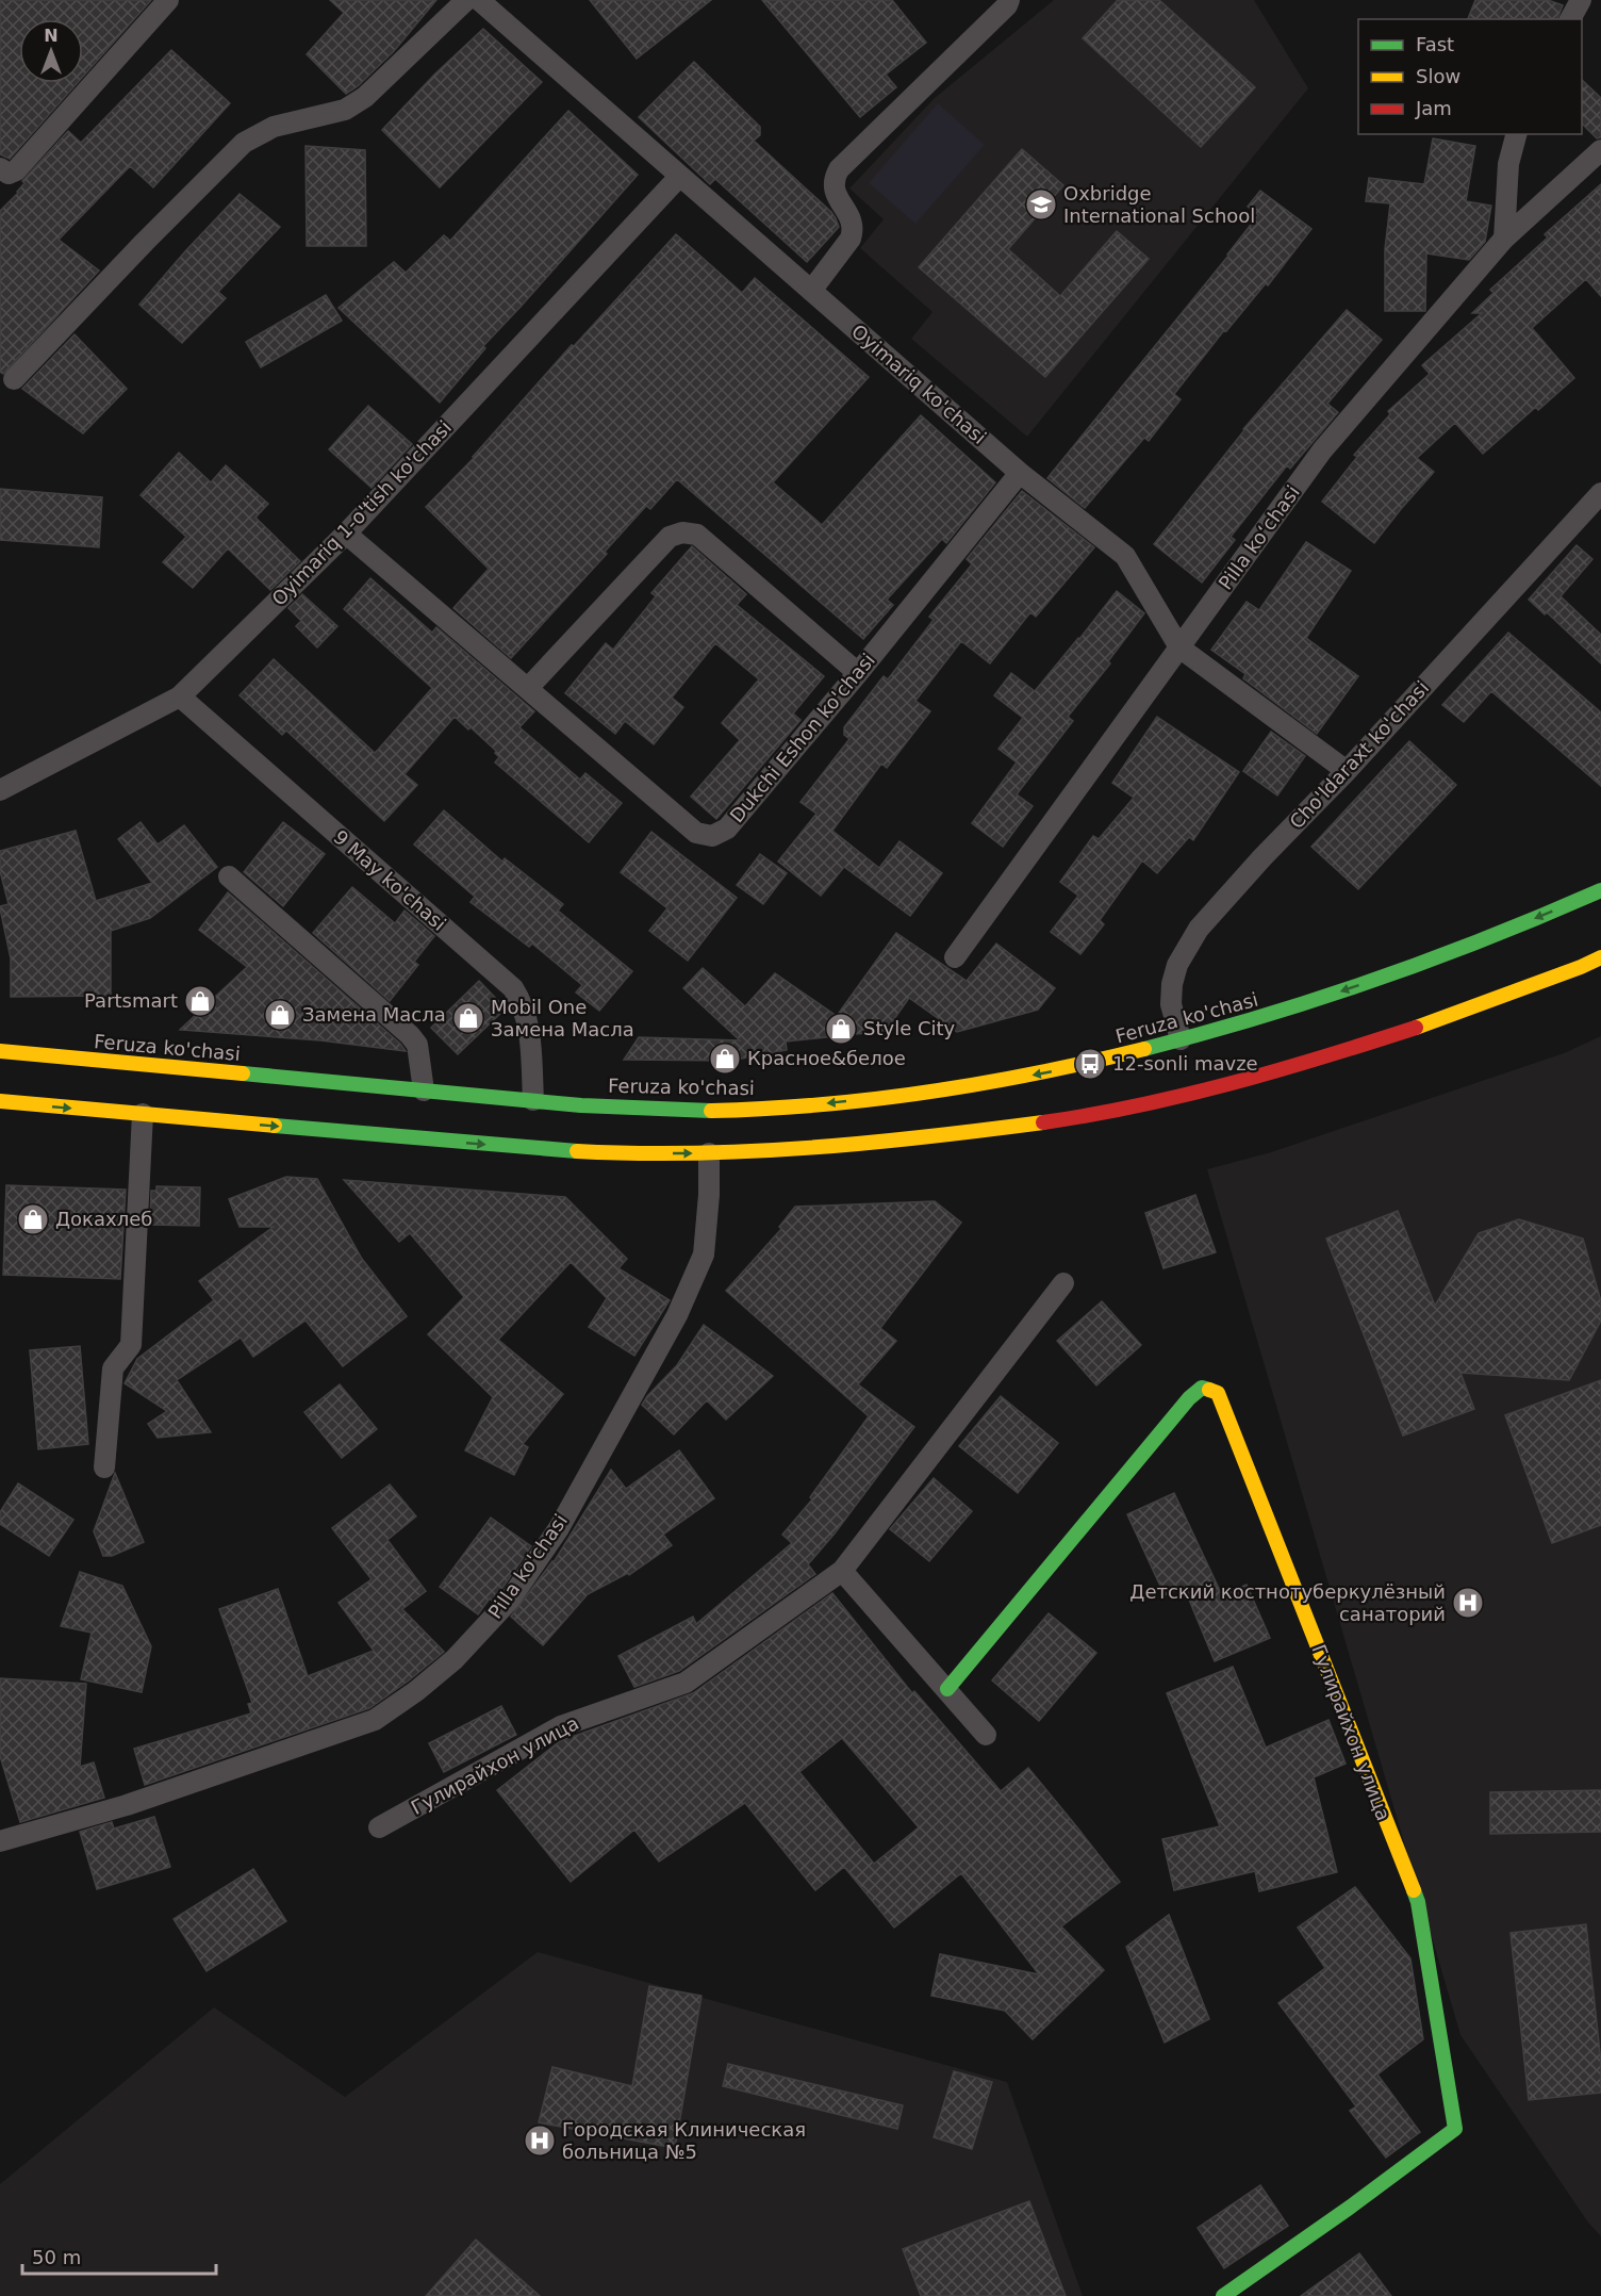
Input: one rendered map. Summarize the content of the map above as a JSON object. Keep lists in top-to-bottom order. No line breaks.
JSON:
{"streets":{"main road":["Feruza ko'chasi","Гулирайхон улица"],"street":["Oyimariq ko'chasi","Oyimariq 1-o'tish ko'chasi","Pilla ko‘chasi","Dukchi Eshon ko'chasi","Cho'ldaraxt ko'chasi","9 May ko'chasi","Pilla ko'chasi"]},"crossings":[["Oyimariq ko'chasi","Oyimariq 1-o'tish ko'chasi"],["Oyimariq ko'chasi","Pilla ko‘chasi"],["Oyimariq ko'chasi","Dukchi Eshon ko'chasi"],["Oyimariq ko'chasi","Cho'ldaraxt ko'chasi"],["Oyimariq 1-o'tish ko'chasi","Dukchi Eshon ko'chasi"],["Oyimariq 1-o'tish ko'chasi","9 May ko'chasi"],["Cho'ldaraxt ko'chasi","Feruza ko'chasi"],["9 May ko'chasi","Feruza ko'chasi"]],"places":{"school or university":["Oxbridge International School"],"shop":["Partsmart","Замена Масла","Mobil One Замена Масла","Style City","Красное&белое","Докахлеб"],"bus stop":["12-sonli mavze"],"hospital":["Детский костнотуберкулёзный санаторий","Городская Клиническая больница №5"]},"legend":["Fast","Slow","Jam"],"scale_bar":"50 m","north":"top"}
